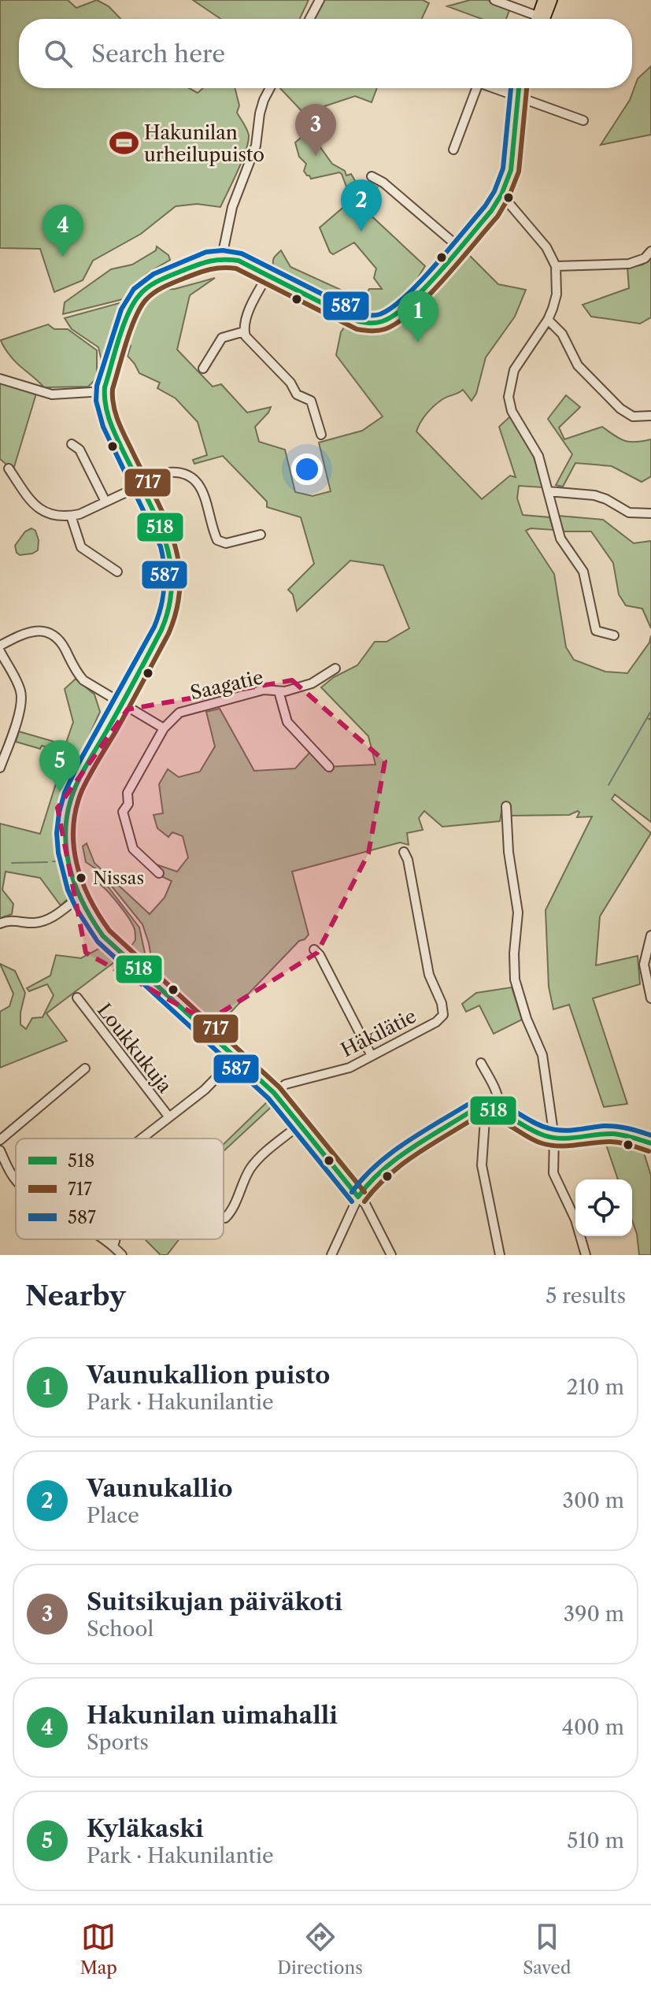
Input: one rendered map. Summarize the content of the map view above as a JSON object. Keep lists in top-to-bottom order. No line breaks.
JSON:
{"streets":{"street":["Saagatie","Häkilätie","Loukkukuja"]},"places":{"sports":["Hakunilan urheilupuisto"],"other":["Nissas"]},"lines":["transit line 518","transit line 717","transit line 587"],"legend":["518","717","587"],"page":{"search":"Search here","pins":["3","2","4","1","5"],"heading":["Nearby","5 results"],"list":[{"mark":"1","name":"Vaunukallion puisto","note":"Park · Hakunilantie","value":"210 m"},{"mark":"2","name":"Vaunukallio","note":"Place","value":"300 m"},{"mark":"3","name":"Suitsikujan päiväkoti","note":"School","value":"390 m"},{"mark":"4","name":"Hakunilan uimahalli","note":"Sports","value":"400 m"},{"mark":"5","name":"Kyläkaski","note":"Park · Hakunilantie","value":"510 m"}],"nav":["Map","Directions","Saved"]}}
